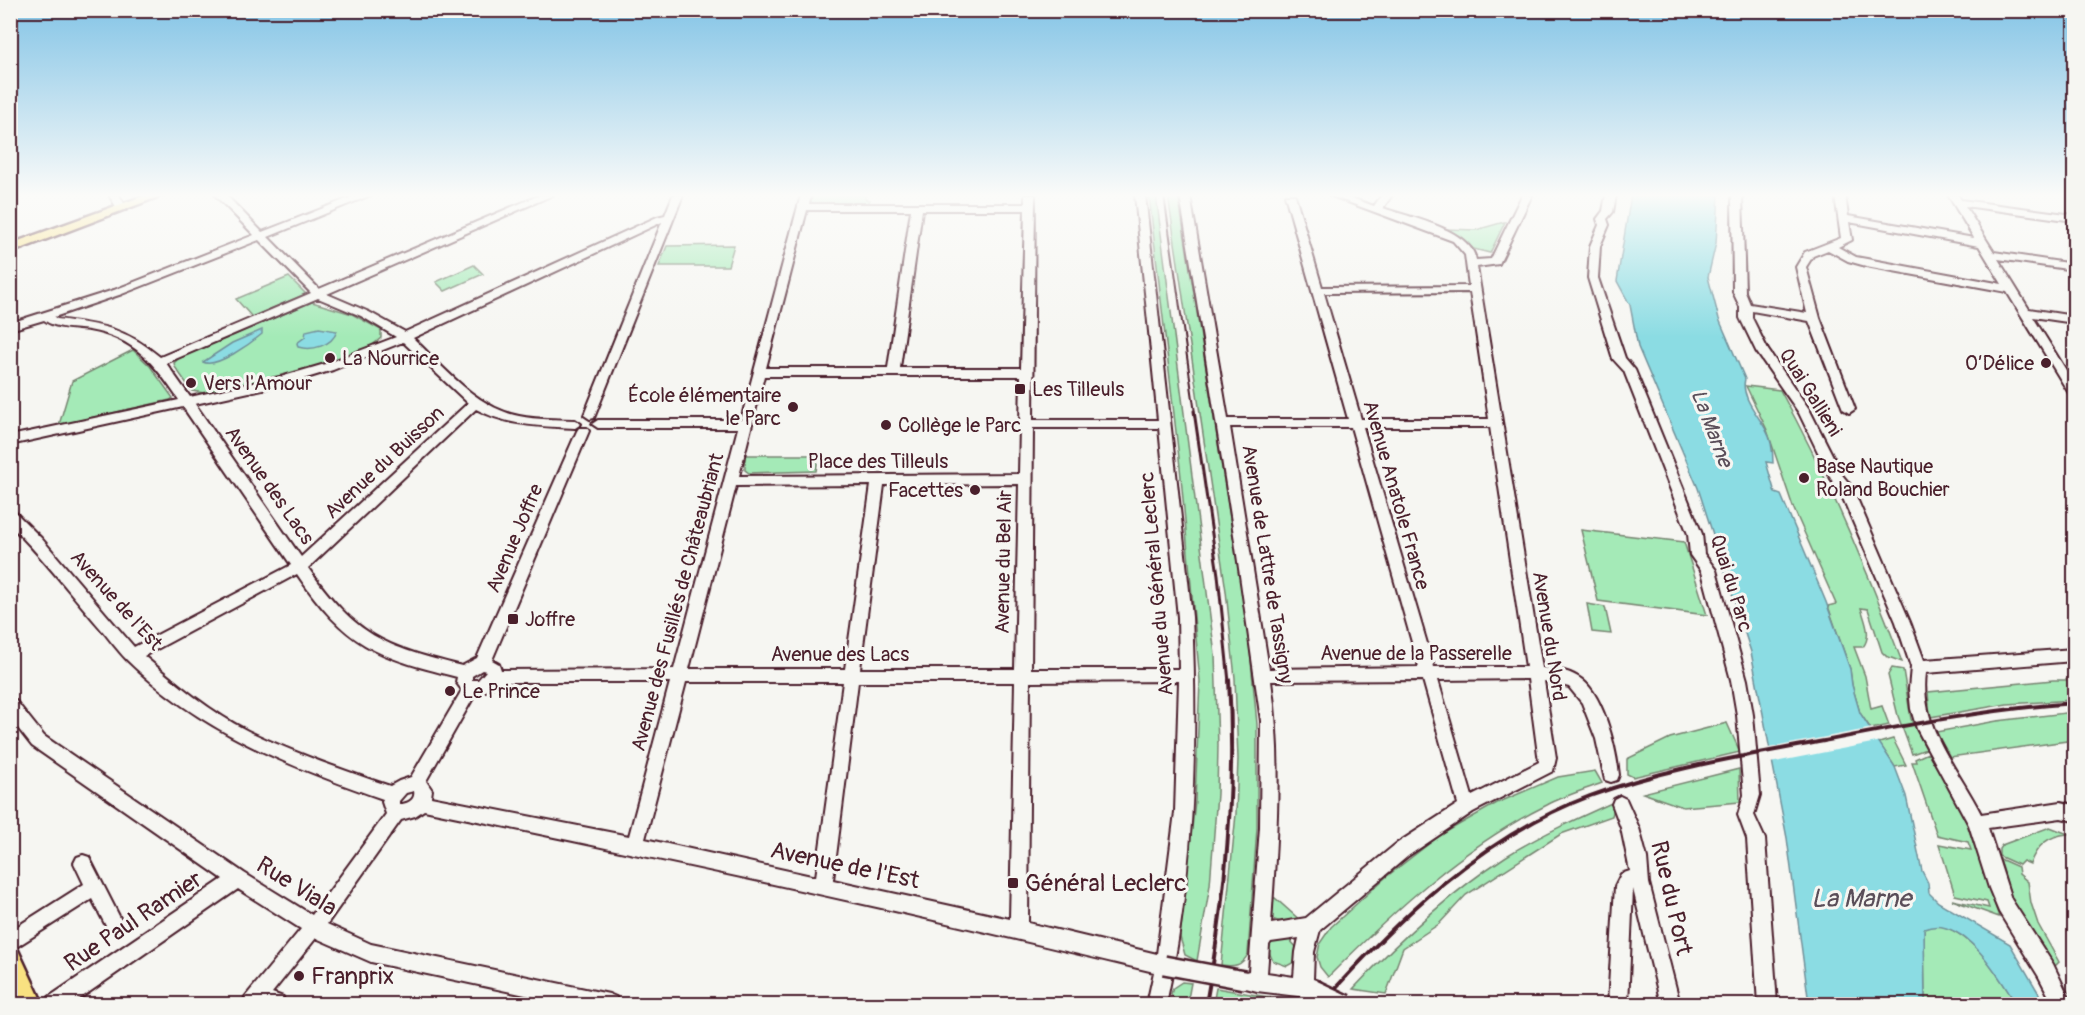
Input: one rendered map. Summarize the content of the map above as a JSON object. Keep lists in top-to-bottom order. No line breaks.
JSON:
{"streets":{"street":["Quai Gallieni","Place des Tilleuls","Avenue du Buisson","Avenue des Lacs","Avenue Anatole France","Avenue Joffre","Avenue du Bel Air","Avenue de Lattre de Tassigny","Quai du Parc","Avenue du Général Leclerc","Avenue de l'Est","Avenue des Fusillés de Châteaubriant","Avenue du Nord","Avenue de la Passerelle","Rue Viala","Rue du Port","Rue Paul Ramier"]},"crossings":[["Place des Tilleuls","Avenue du Bel Air"],["Place des Tilleuls","Avenue des Fusillés de Châteaubriant"],["Avenue du Buisson","Avenue des Lacs"],["Avenue du Buisson","Avenue de l'Est"],["Avenue des Lacs","Avenue Joffre"],["Avenue des Lacs","Avenue du Bel Air"],["Avenue des Lacs","Avenue du Général Leclerc"],["Avenue des Lacs","Avenue des Fusillés de Châteaubriant"],["Avenue Anatole France","Avenue du Nord"],["Avenue Anatole France","Avenue de la Passerelle"],["Avenue du Bel Air","Avenue de l'Est"],["Avenue de Lattre de Tassigny","Avenue de l'Est"],["Avenue de Lattre de Tassigny","Avenue de la Passerelle"],["Avenue du Général Leclerc","Avenue de l'Est"],["Avenue de l'Est","Avenue des Fusillés de Châteaubriant"],["Avenue du Nord","Avenue de la Passerelle"],["Rue Viala","Rue Paul Ramier"]],"water":["La Marne"],"places":{"other":["La Nourrice","O’Délice","Vers l'Amour","École élémentaire le Parc","Collège le Parc","Base Nautique Roland Bouchier","Facettes","Le Prince","Franprix"],"transit":["Les Tilleuls","Joffre","Général Leclerc"]}}
